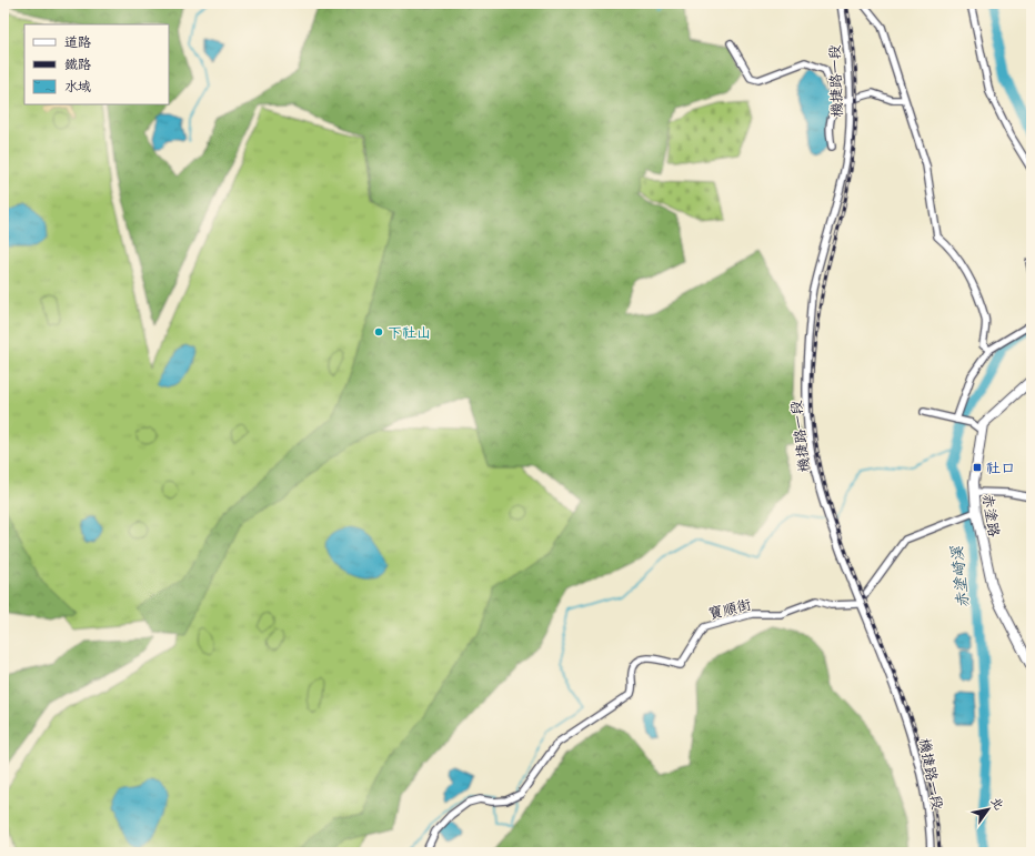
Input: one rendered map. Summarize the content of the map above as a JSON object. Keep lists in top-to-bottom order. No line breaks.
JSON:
{"streets":{"street":["機捷路一段","赤塗路","寶順街"]},"crossings":[["機捷路一段","寶順街"]],"water":["赤塗崎溪"],"places":{"other":["下社山"],"transit":["社口"]},"legend":["道路","鐵路","水域"],"north":"top right"}
